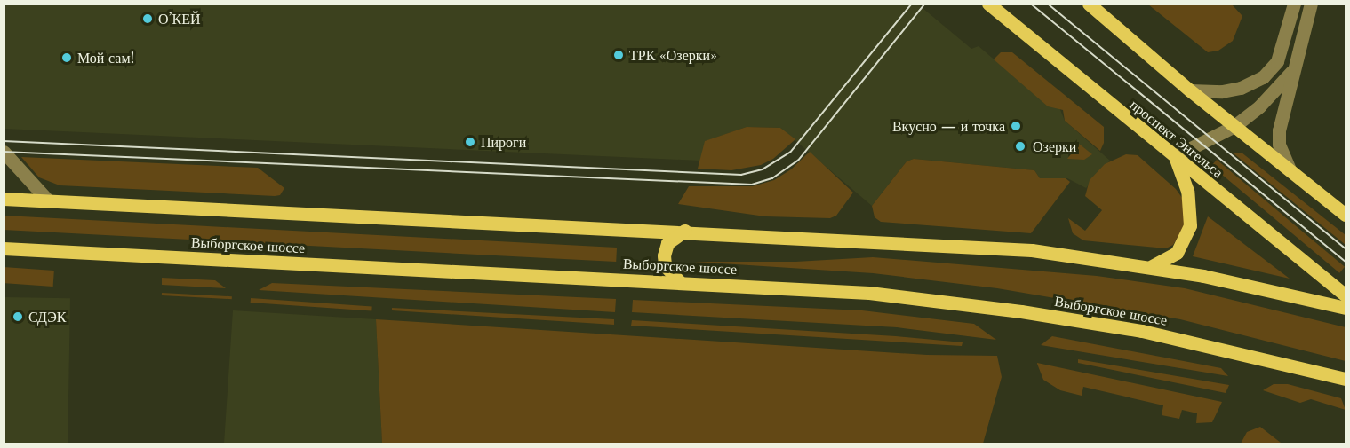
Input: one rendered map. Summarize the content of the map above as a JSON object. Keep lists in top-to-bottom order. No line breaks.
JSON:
{"streets":{"main road":["проспект Энгельса","Выборгское шоссе"]},"places":["О’КЕЙ","ТРК «Озерки»","Мой сам!","Вкусно — и точка","Пироги","Озерки","СДЭК"]}
